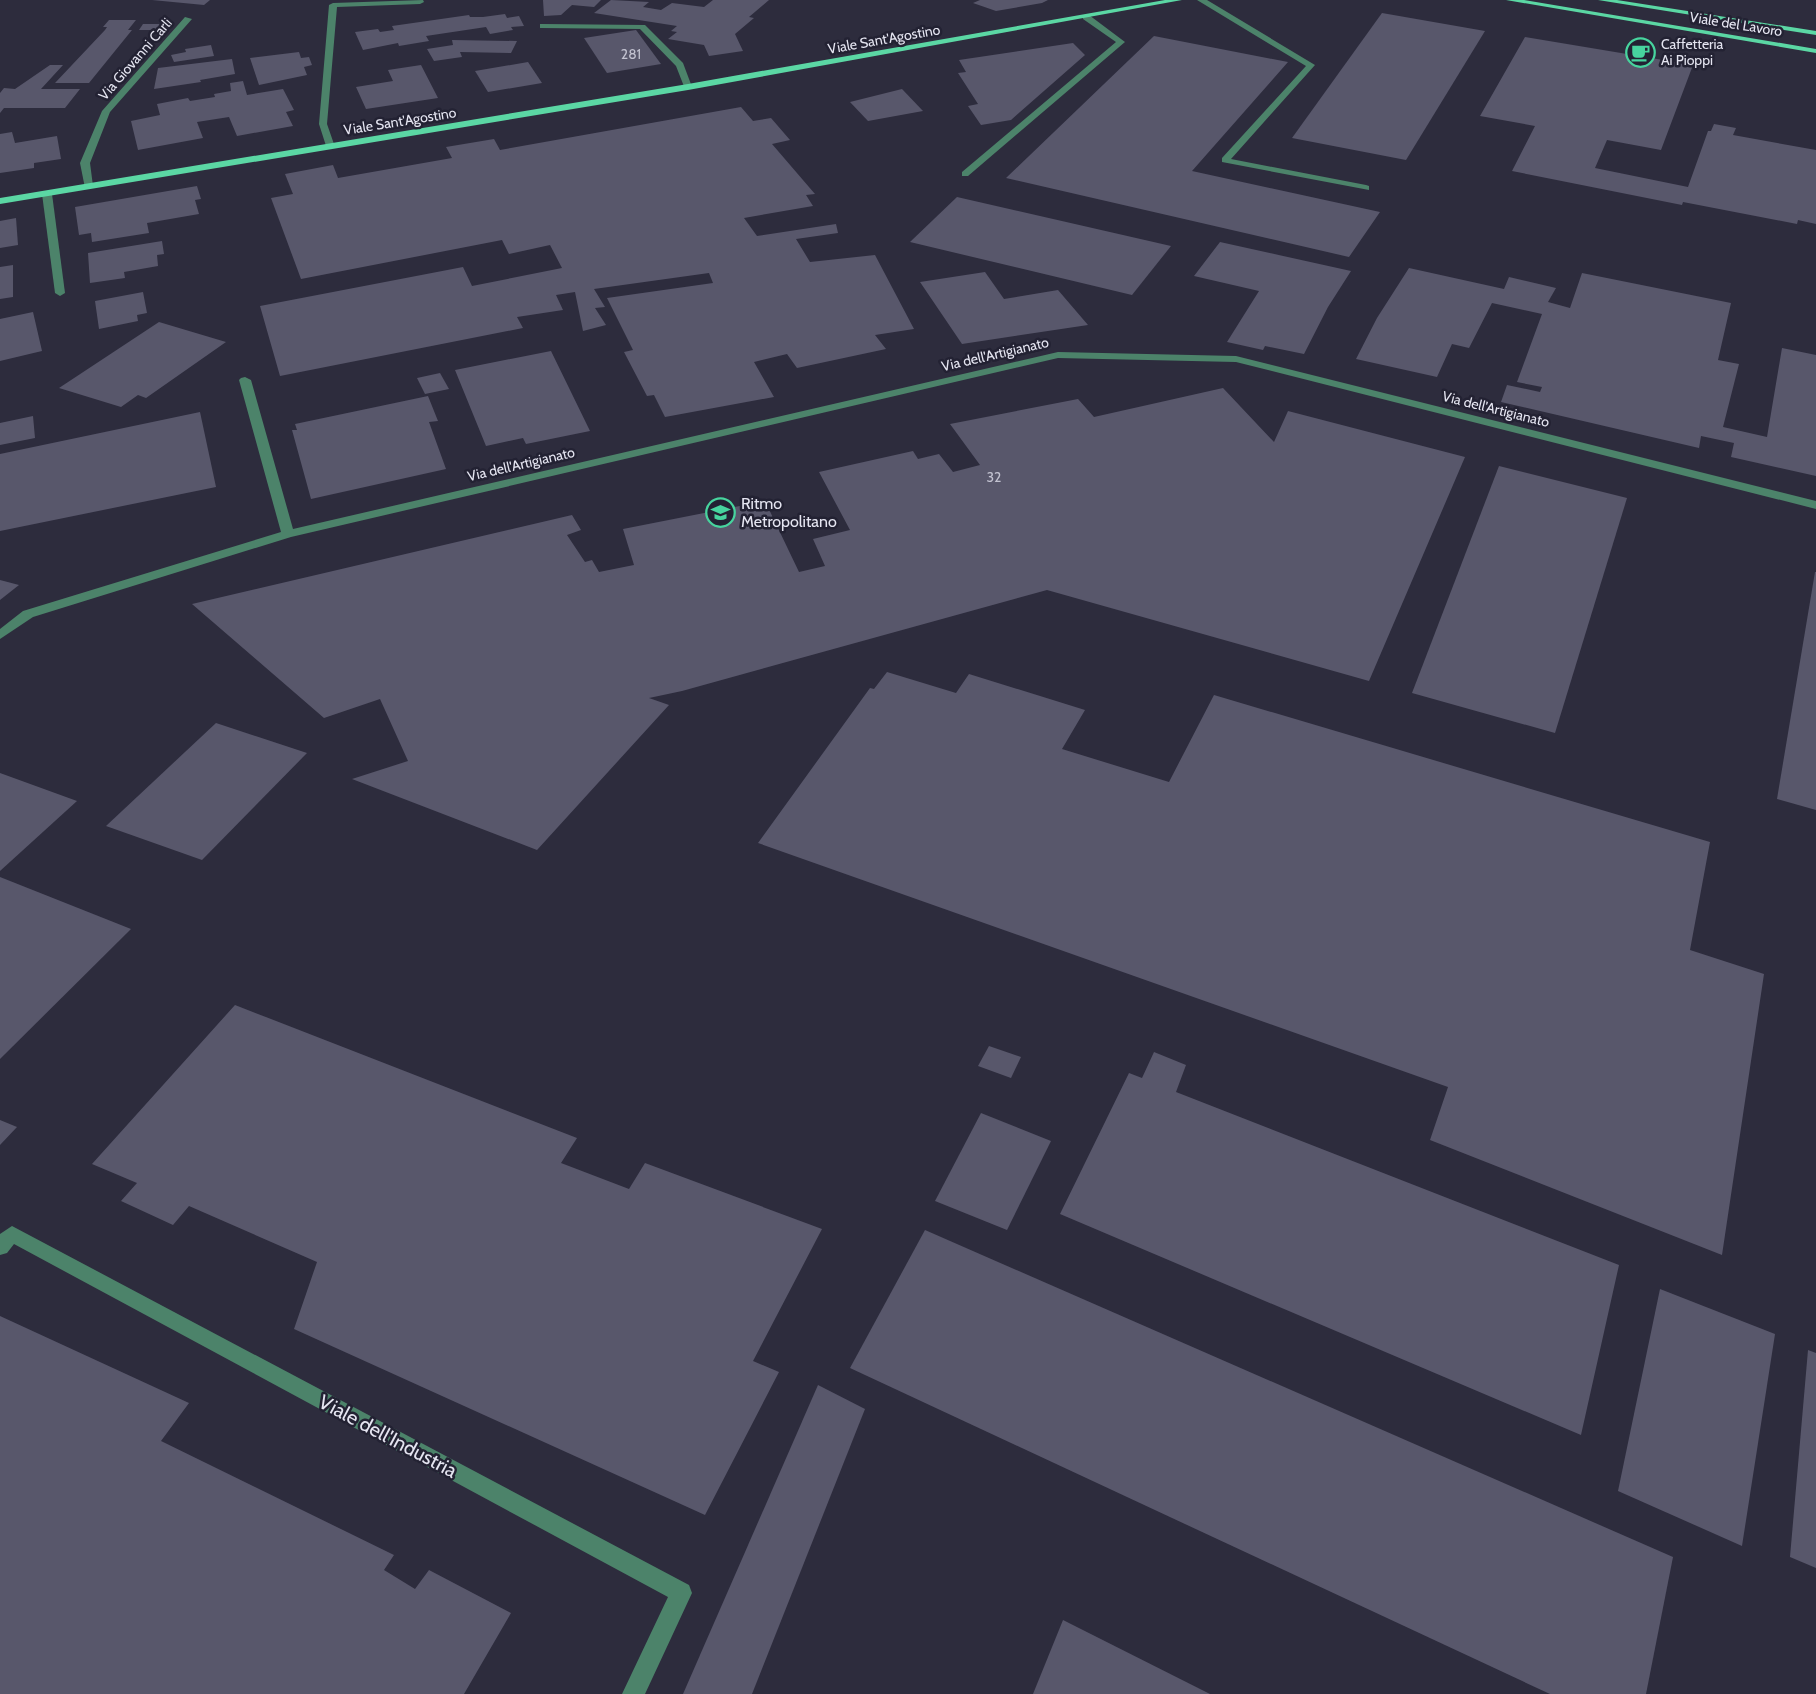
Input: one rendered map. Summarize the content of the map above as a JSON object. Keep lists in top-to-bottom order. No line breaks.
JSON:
{"streets":{"main road":["Viale del Lavoro","Viale Sant'Agostino"],"street":["Via Giovanni Carli","Via dell'Artigianato","Viale dell'Industria"]},"crossings":[["Viale Sant'Agostino","Via Giovanni Carli"]],"places":{"cafe":["Caffetteria Ai Pioppi"],"school or university":["Ritmo Metropolitano"]},"house_numbers":["281","32"]}
